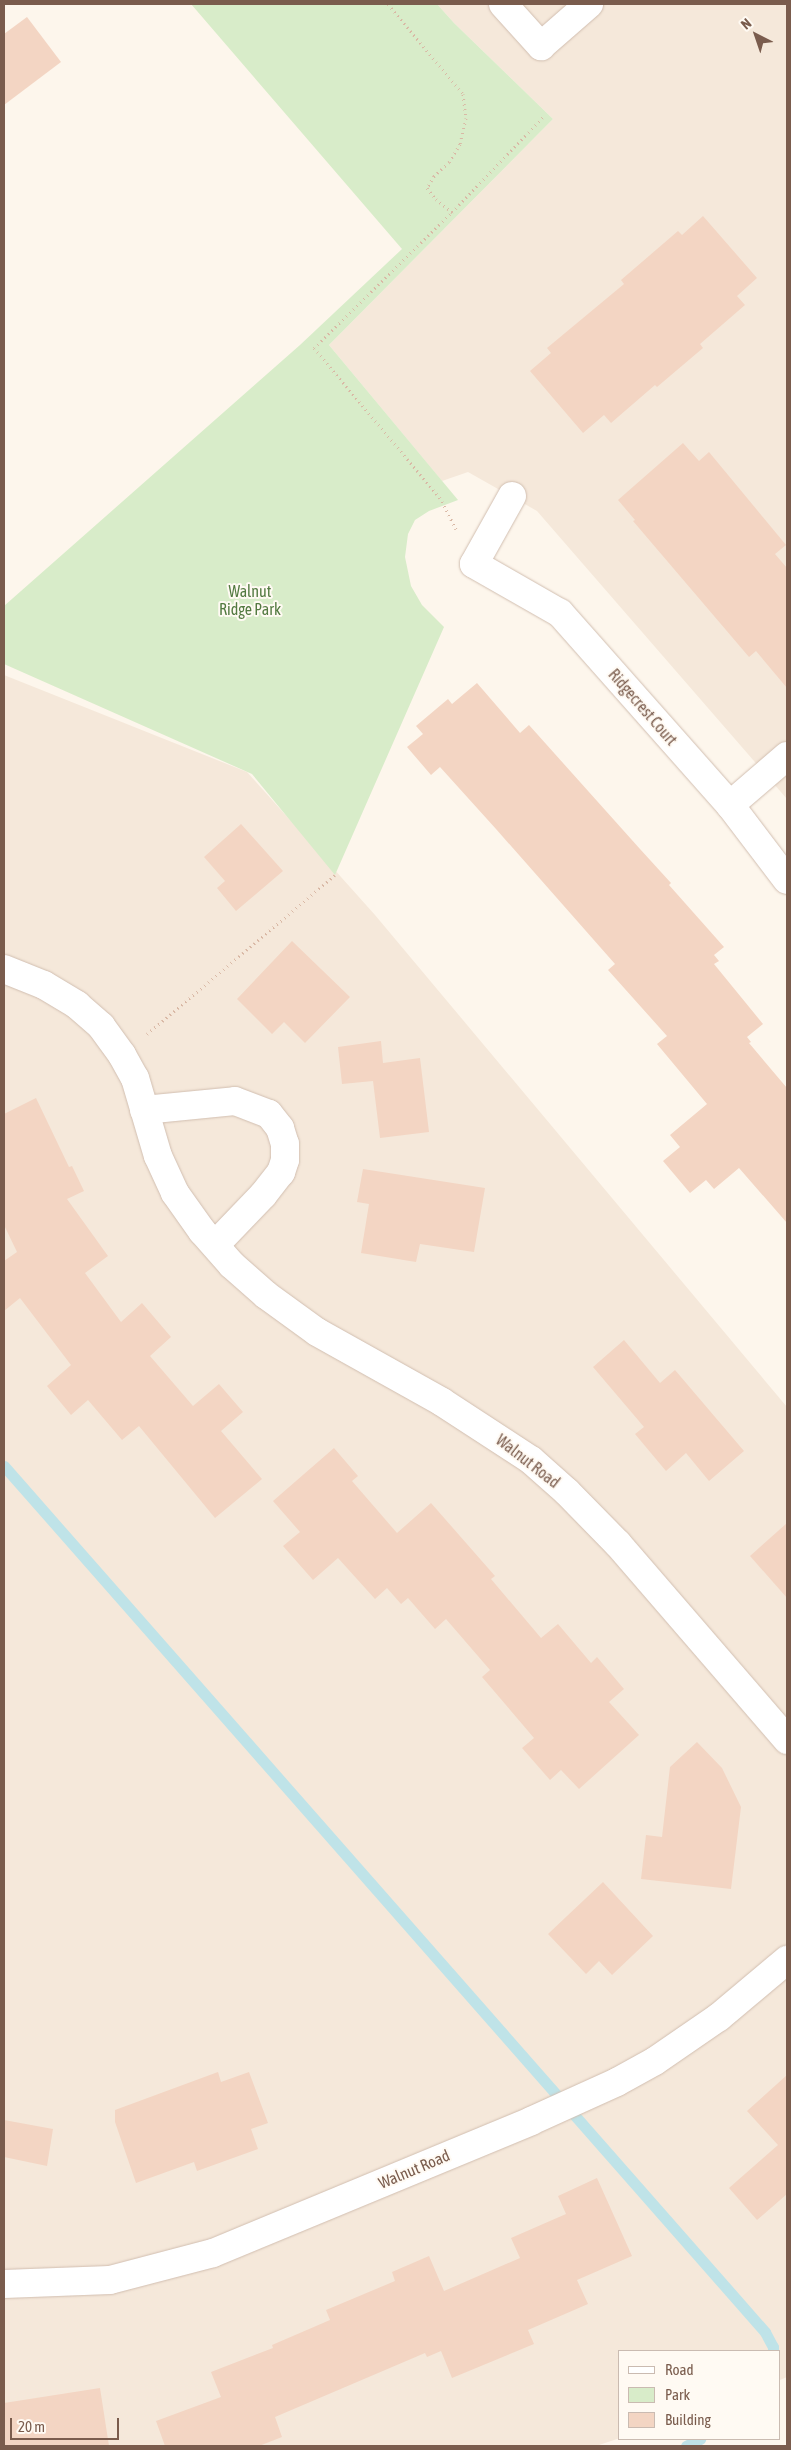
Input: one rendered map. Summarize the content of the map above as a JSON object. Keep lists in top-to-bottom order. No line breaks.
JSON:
{"streets":{"street":["Ridgecrest Court","Walnut Road"]},"parks":["Walnut Ridge Park"],"legend":["Road","Park","Building"],"scale_bar":"20 m","north":"top left"}
